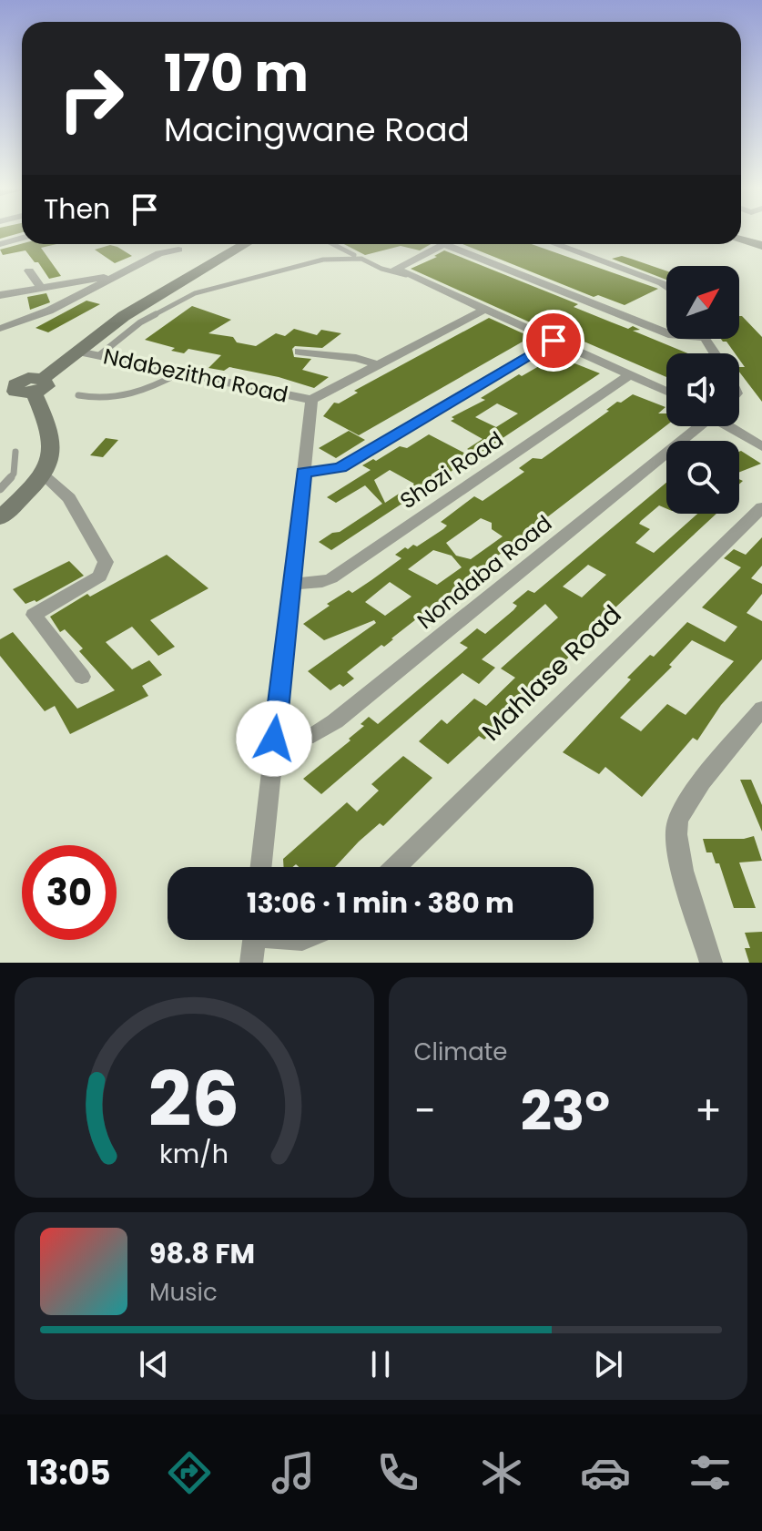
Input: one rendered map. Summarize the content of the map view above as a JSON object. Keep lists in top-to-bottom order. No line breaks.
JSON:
{"streets":{"street":["Ndabezitha Road","Shozi Road","Nondaba Road","Mahlase Road"]},"crossings":[["Ndabezitha Road","Shozi Road"],["Ndabezitha Road","Nondaba Road"]],"north":"top right","page":{"turn":["170 m","Macingwane Road"],"then":"Then","limit":"30","trip":"13:06 · 1 min · 380 m","tile":"Climate","heat":["−","23°","+"],"song":["98.8 FM","Music"],"tabs":"13:05","gauge":["26","km/h"]}}
